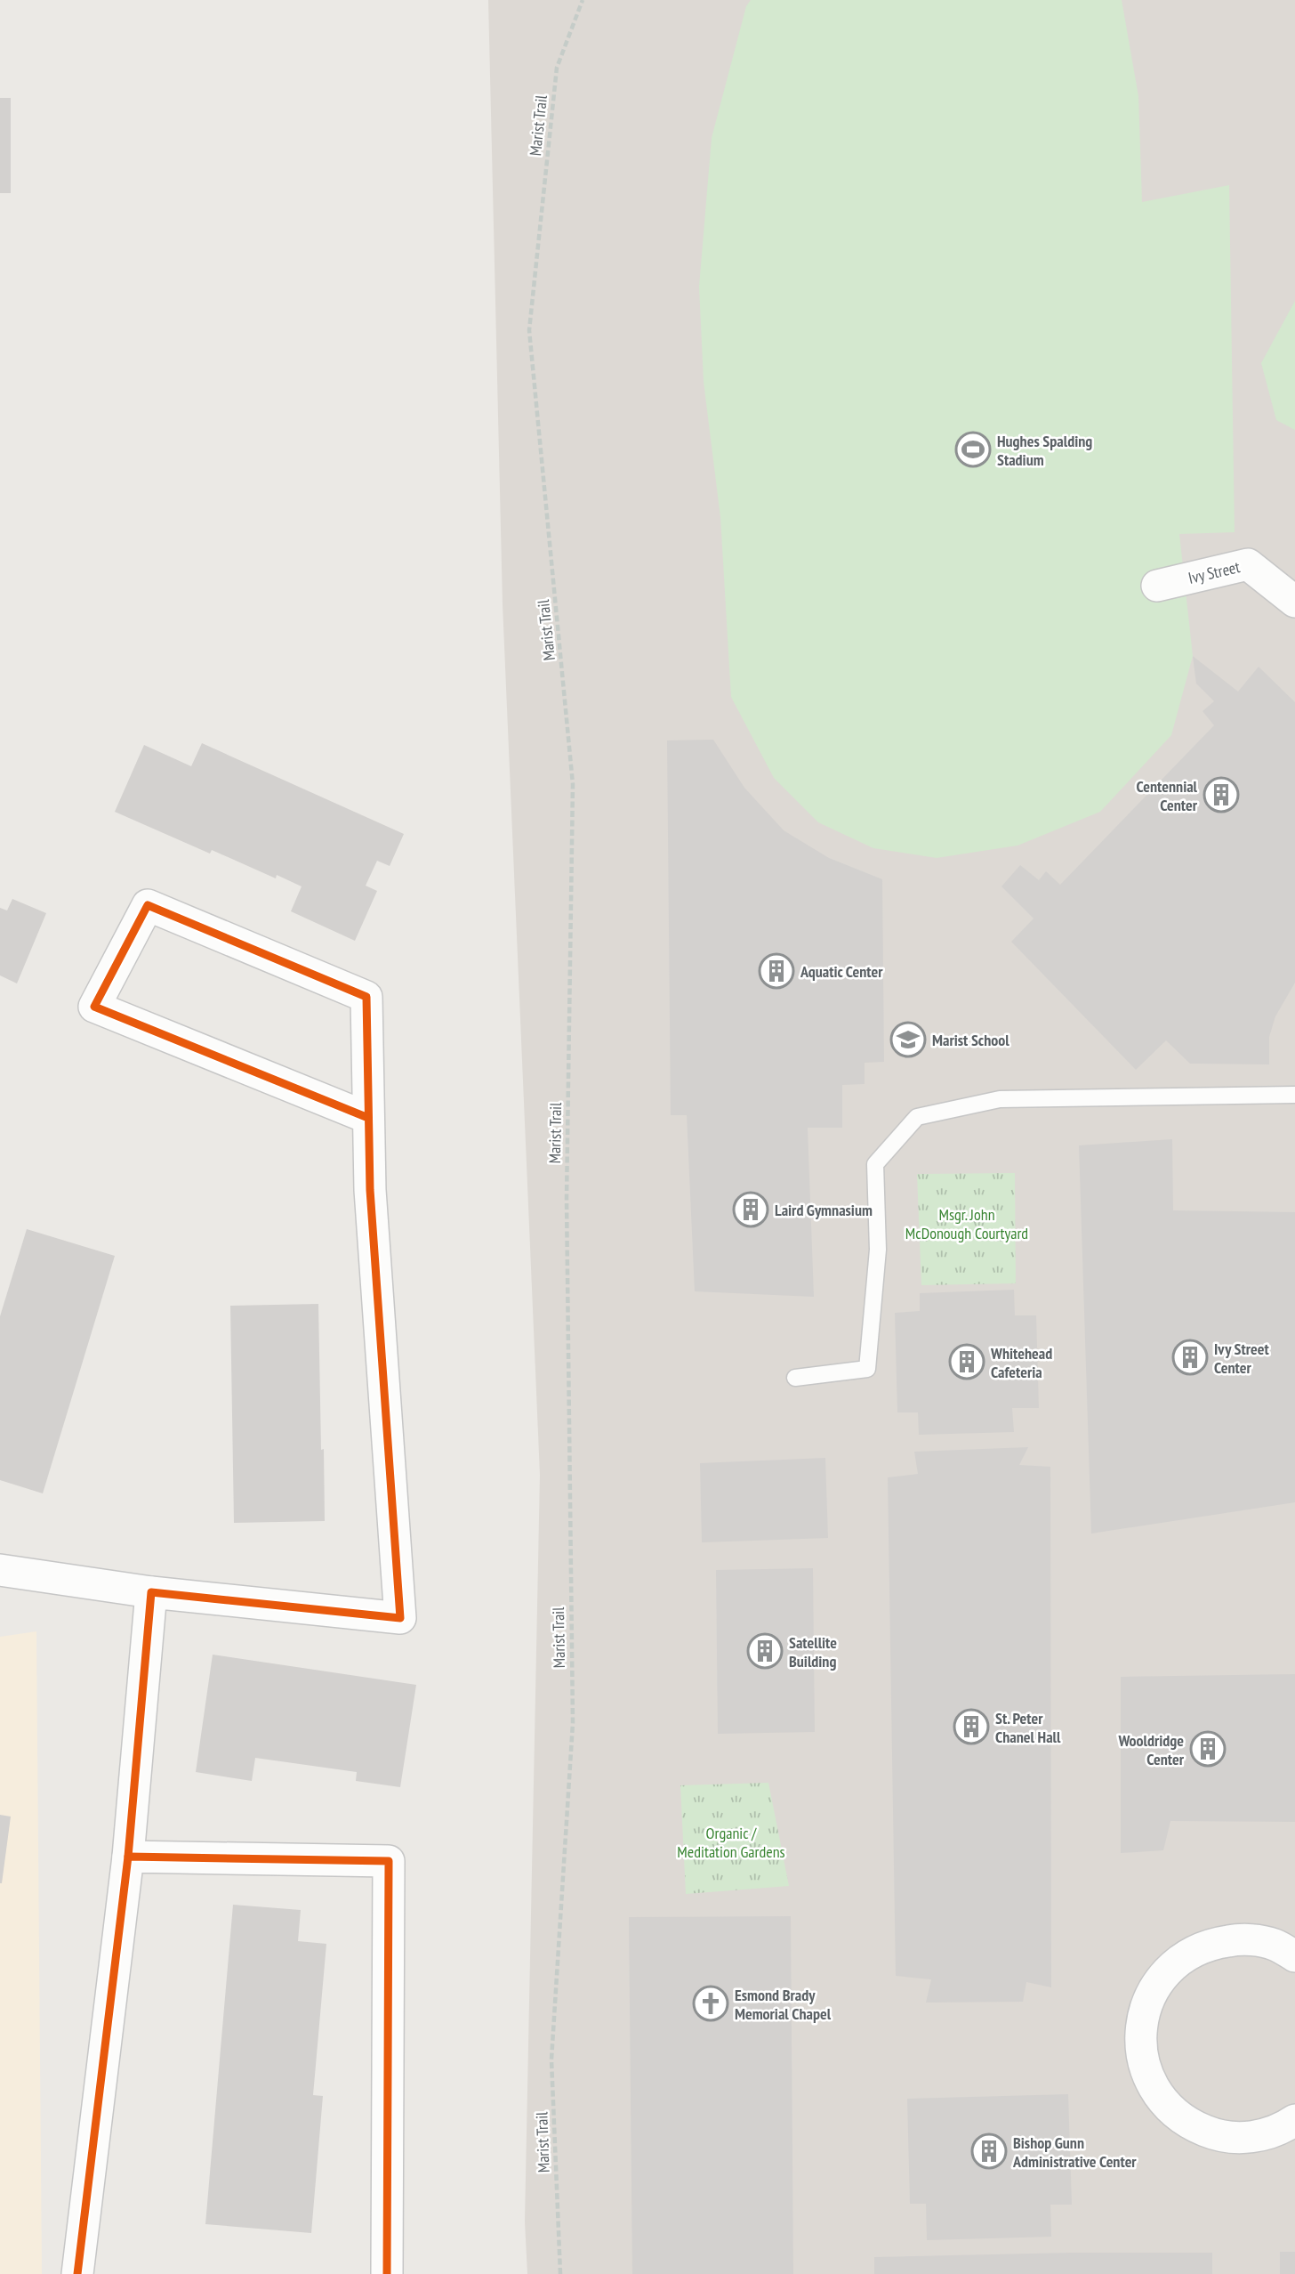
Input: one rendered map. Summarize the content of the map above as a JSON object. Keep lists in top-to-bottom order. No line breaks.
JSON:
{"streets":{"street":["Ivy Street"],"path":["Marist Trail"]},"parks":["Msgr. John McDonough Courtyard","Organic / Meditation Gardens"],"places":{"sports":["Hughes Spalding Stadium"],"building":["Centennial Center","Aquatic Center","Laird Gymnasium","Ivy Street Center","Whitehead Cafeteria","Satellite Building","St. Peter Chanel Hall","Wooldridge Center","Bishop Gunn Administrative Center"],"school or university":["Marist School"],"church":["Esmond Brady Memorial Chapel"]}}
